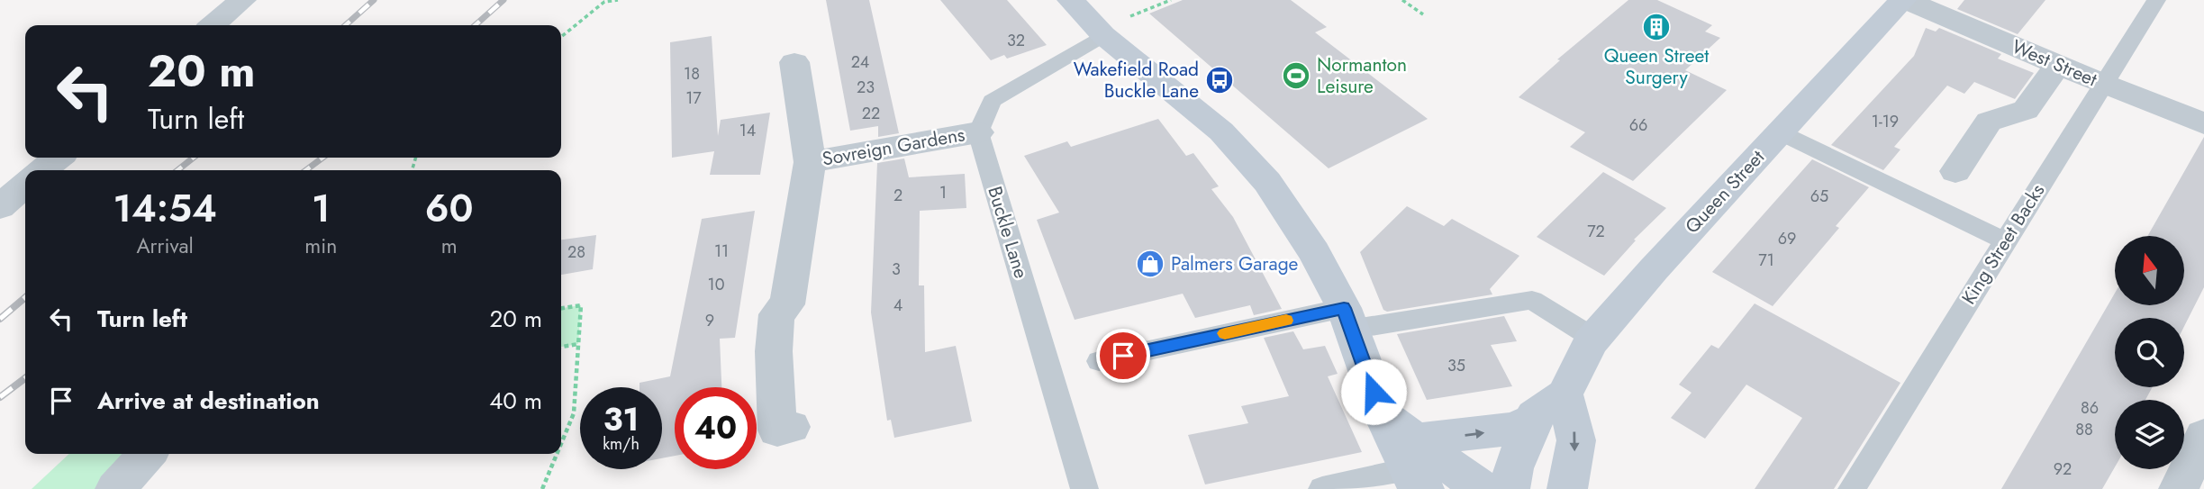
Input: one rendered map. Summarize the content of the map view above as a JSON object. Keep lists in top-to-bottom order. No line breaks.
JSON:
{"streets":{"street":["West Street","Sovreign Gardens","Queen Street"],"lane":["Buckle Lane","King Street Backs"]},"crossings":[["West Street","Queen Street"],["West Street","King Street Backs"],["Sovreign Gardens","Buckle Lane"]],"places":{"building":["Queen Street Surgery"],"sports":["Normanton Leisure"],"bus stop":["Wakefield Road Buckle Lane"],"shop":["Palmers Garage"]},"house_numbers":["32","24","18","23","17","22","1-19","66","14","1","2","65","72","69","11","28","71","3","10","4","9","35","86","88","92"],"north":"top","page":{"turn":["20 m","Turn left"],"eta":["14:54","Arrival","1","min","60","m"],"list":[{"name":"Turn left","value":"20 m"},{"name":"Arrive at destination","value":"40 m"}],"speed":"31 km/h","limit":"40"}}
